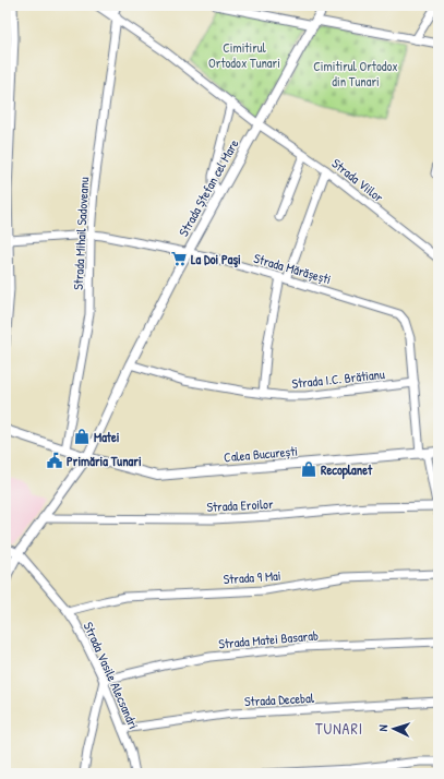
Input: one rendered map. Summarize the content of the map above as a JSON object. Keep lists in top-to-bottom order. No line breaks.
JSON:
{"streets":{"main road":["Strada Ștefan cel Mare","Calea București"],"street":["Strada Viilor","Strada Mihail Sadoveanu","Strada Mărășești","Strada I.C. Brătianu","Strada Eroilor","Strada 9 Mai","Strada Matei Basarab","Strada Vasile Alecsandri","Strada Decebal"]},"crossings":[["Strada Viilor","Strada Ștefan cel Mare"],["Strada Viilor","Strada Mihail Sadoveanu"],["Strada Ștefan cel Mare","Strada Mărășești"],["Strada Ștefan cel Mare","Strada I.C. Brătianu"],["Strada Ștefan cel Mare","Calea București"],["Strada Ștefan cel Mare","Strada Eroilor"],["Strada Ștefan cel Mare","Strada Vasile Alecsandri"],["Strada Mihail Sadoveanu","Strada Mărășești"],["Strada Mihail Sadoveanu","Calea București"],["Strada Mărășești","Strada I.C. Brătianu"],["Strada Mărășești","Calea București"],["Strada Mărășești","Strada Eroilor"],["Strada 9 Mai","Strada Vasile Alecsandri"],["Strada Matei Basarab","Strada Vasile Alecsandri"],["Strada Vasile Alecsandri","Strada Decebal"]],"districts":["TUNARI"],"parks":["Cimitirul Ortodox Tunari","Cimitirul Ortodox din Tunari"],"places":{"supermarket":["La Doi Paşi"],"shop":["Matei","Recoplanet"],"public building":["Primăria Tunari"]},"north":"left"}
